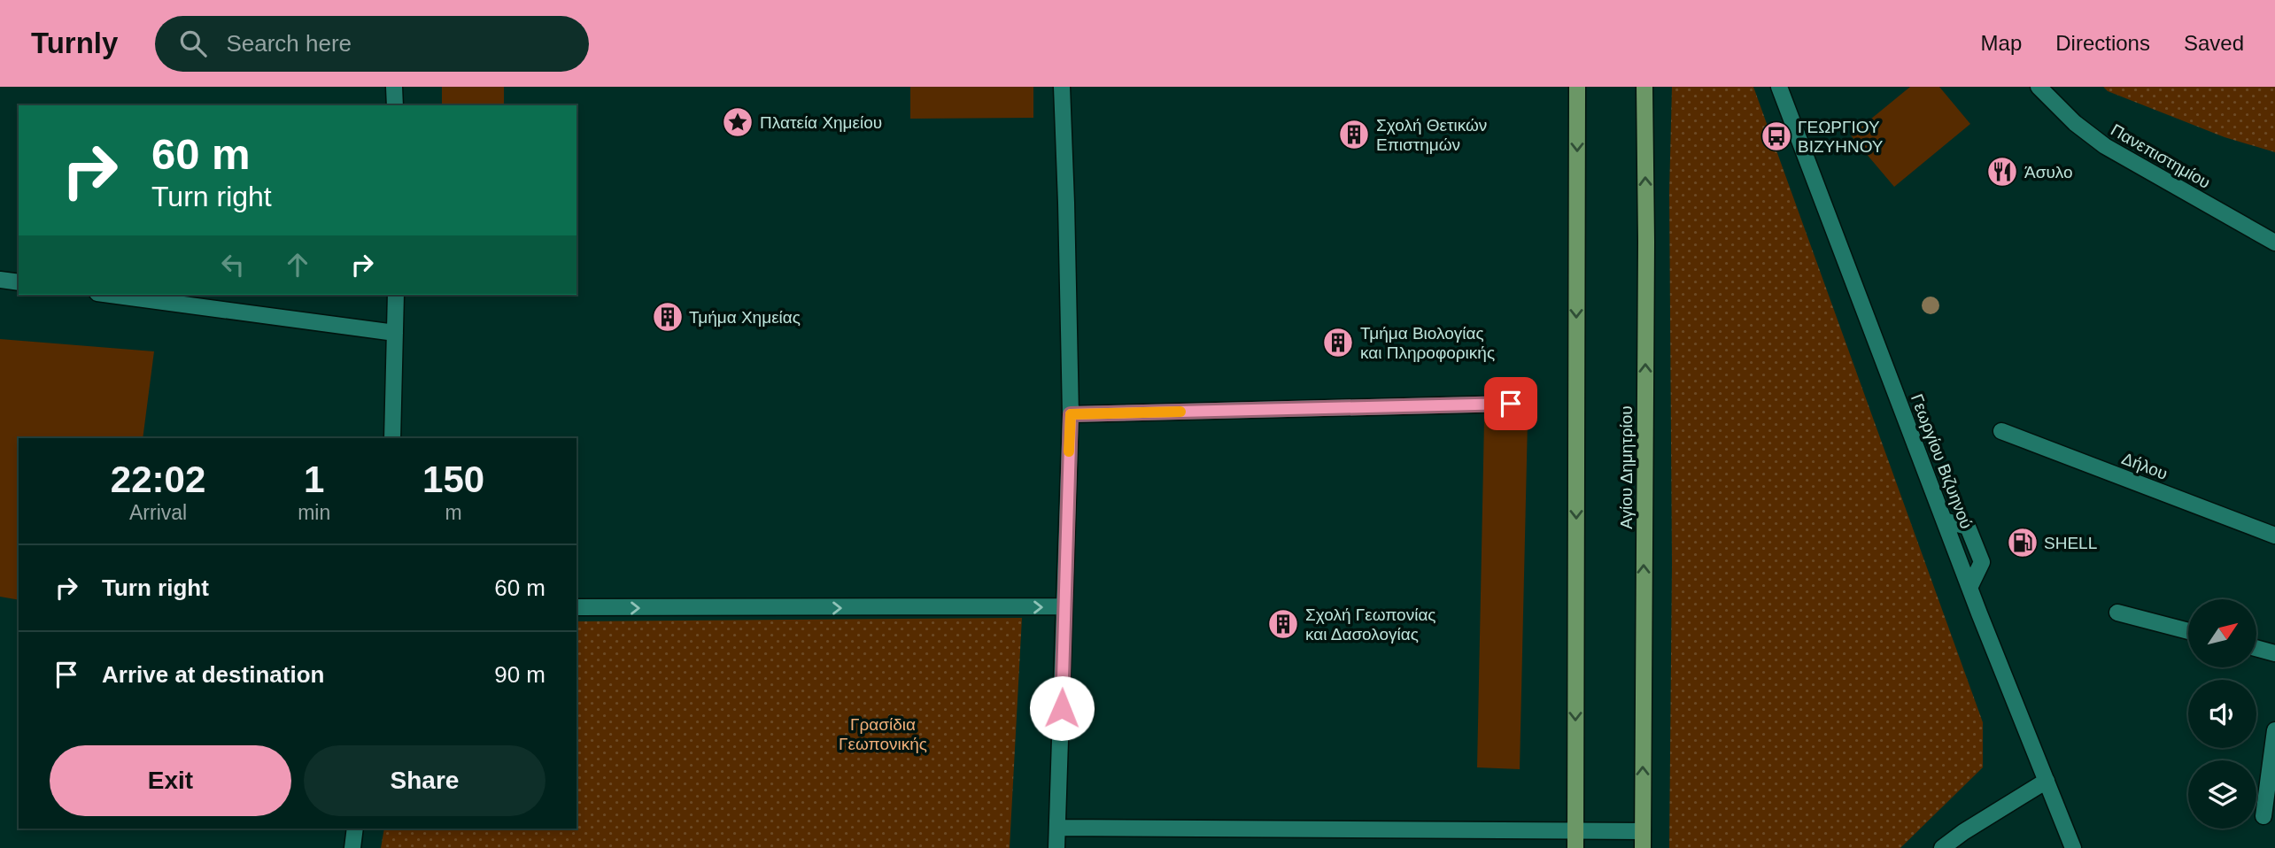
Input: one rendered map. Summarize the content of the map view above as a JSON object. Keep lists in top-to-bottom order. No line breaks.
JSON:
{"streets":{"main road":["Αγίου Δημητρίου"],"street":["Πανεπιστημίου","Γεωργίου Βιζυηνού","Δήλου"]},"parks":["Γρασίδια Γεωπονικής"],"places":{"place":["Πλατεία Χημείου"],"building":["Σχολή Θετικών Επιστημών","Τμήμα Χημείας","Τμήμα Βιολογίας και Πληροφορικής","Σχολή Γεωπονίας και Δασολογίας"],"bus stop":["ΓΕΩΡΓΙΟΥ ΒΙΖΥΗΝΟΥ"],"restaurant":["Άσυλο"],"fuel station":["SHELL"]},"north":"top right","page":{"header":"Turnly","search":"Search here","nav":["Map","Directions","Saved"],"turn":["60 m","Turn right"],"eta":["22:02","Arrival","1","min","150","m"],"list":[{"name":"Turn right","value":"60 m"},{"name":"Arrive at destination","value":"90 m"}],"buttons":["Exit","Share"]}}
